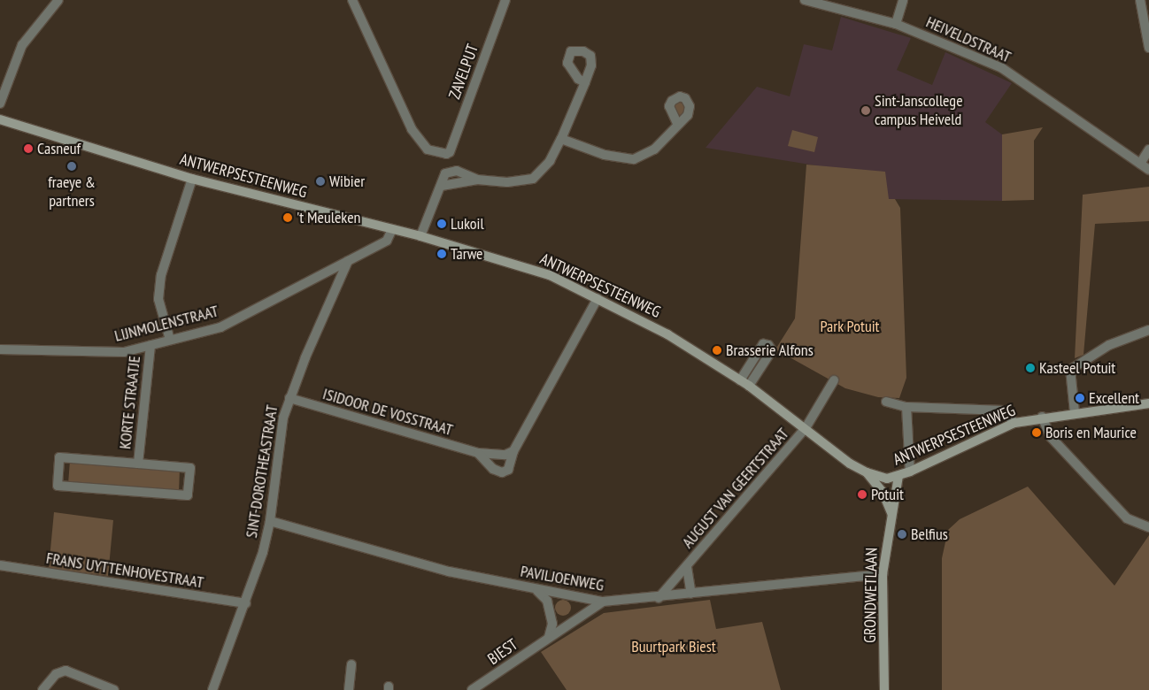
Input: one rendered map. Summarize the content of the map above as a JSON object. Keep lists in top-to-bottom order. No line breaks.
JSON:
{"streets":{"main road":["ANTWERPSESTEENWEG","GRONDWETLAAN"],"street":["HEIVELDSTRAAT","ZAVELPUT","LIJNMOLENSTRAAT","KORTE STRAATJE","ISIDOOR DE VOSSTRAAT","SINT-DOROTHEASTRAAT","AUGUST VAN GEERTSTRAAT","FRANS UYTTENHOVESTRAAT","PAVILJOENWEG","BIEST"]},"crossings":[["ANTWERPSESTEENWEG","LIJNMOLENSTRAAT"],["ANTWERPSESTEENWEG","AUGUST VAN GEERTSTRAAT"],["ANTWERPSESTEENWEG","GRONDWETLAAN"],["LIJNMOLENSTRAAT","KORTE STRAATJE"],["LIJNMOLENSTRAAT","SINT-DOROTHEASTRAAT"],["ISIDOOR DE VOSSTRAAT","SINT-DOROTHEASTRAAT"],["SINT-DOROTHEASTRAAT","FRANS UYTTENHOVESTRAAT"],["SINT-DOROTHEASTRAAT","PAVILJOENWEG"],["AUGUST VAN GEERTSTRAAT","PAVILJOENWEG"],["PAVILJOENWEG","GRONDWETLAAN"],["PAVILJOENWEG","BIEST"]],"parks":["Park Potuit","Buurtpark Biest"],"places":["Sint-Janscollege campus Heiveld","Casneuf","fraeye & partners","Wibier","'t Meuleken","Lukoil","Tarwe","Brasserie Alfons","Kasteel Potuit","Excellent","Boris en Maurice","Potuit","Belfius"]}
